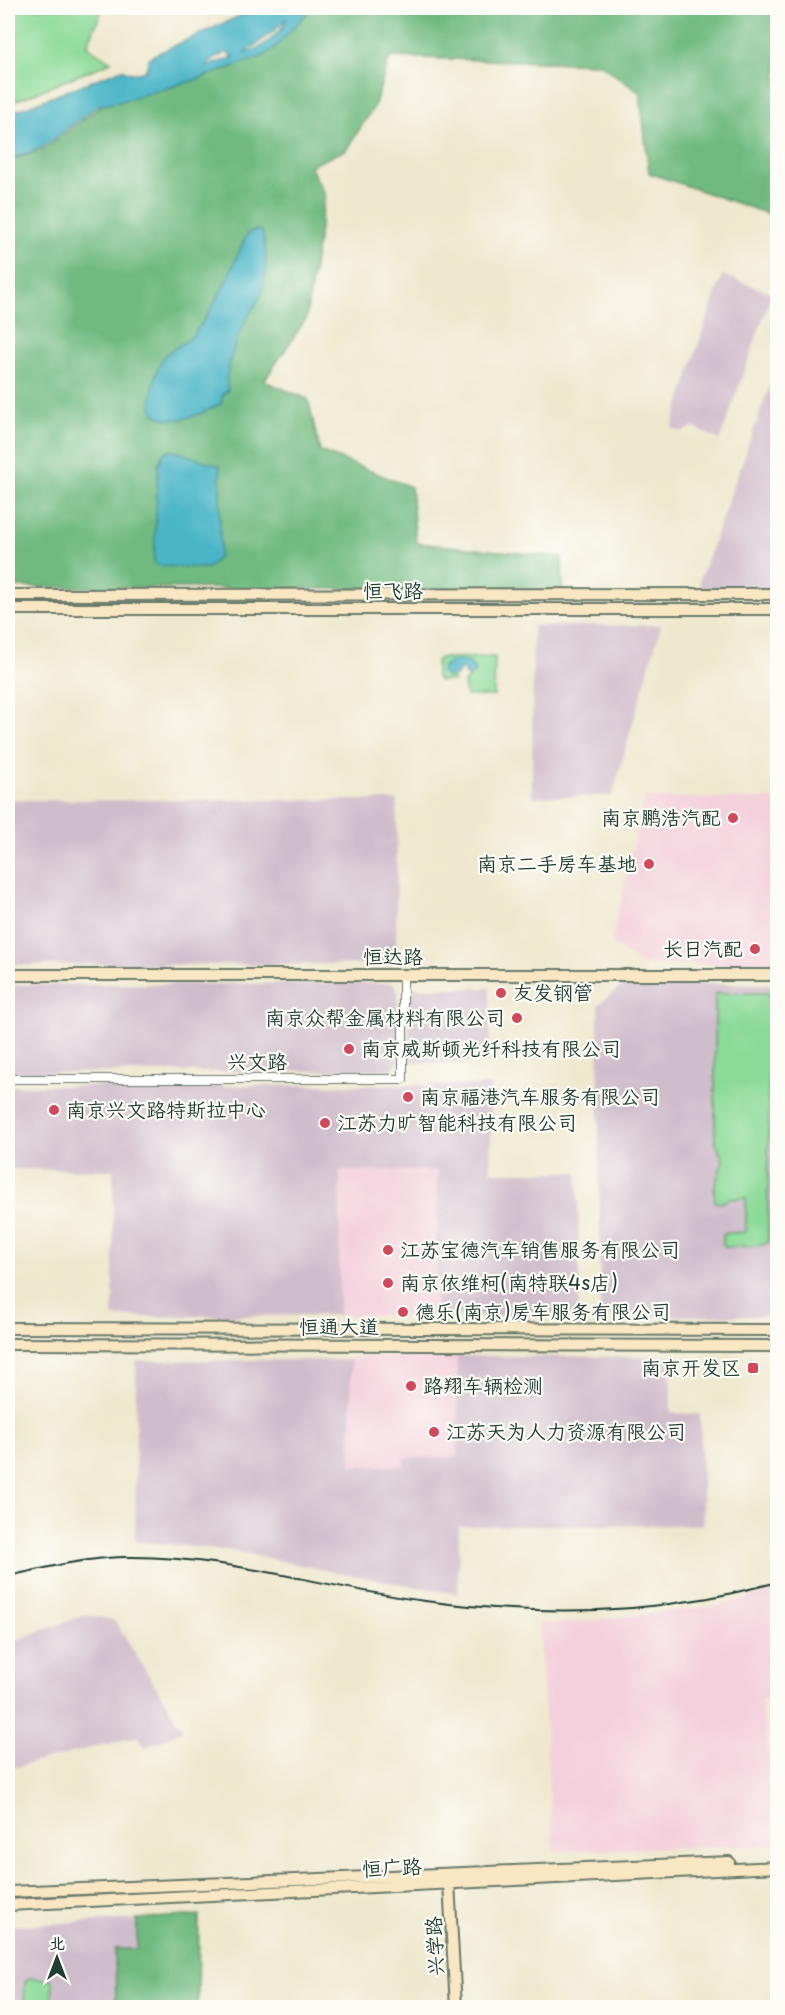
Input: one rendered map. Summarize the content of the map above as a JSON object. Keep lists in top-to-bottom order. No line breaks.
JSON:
{"streets":{"main road":["恒飞路","恒达路","恒通大道","恒广路","兴学路"],"street":["兴文路"]},"crossings":[["恒达路","兴文路"],["恒广路","兴学路"]],"places":{"other":["南京鹏浩汽配","南京二手房车基地","长日汽配","友发钢管","南京众帮金属材料有限公司","南京威斯顿光纤科技有限公司","南京福港汽车服务有限公司","南京兴文路特斯拉中心","江苏力旷智能科技有限公司","江苏宝德汽车销售服务有限公司","南京依维柯(南特联4s店)","德乐(南京)房车服务有限公司","路翔车辆检测","江苏天为人力资源有限公司"],"transit":["南京开发区"]},"north":"top"}
